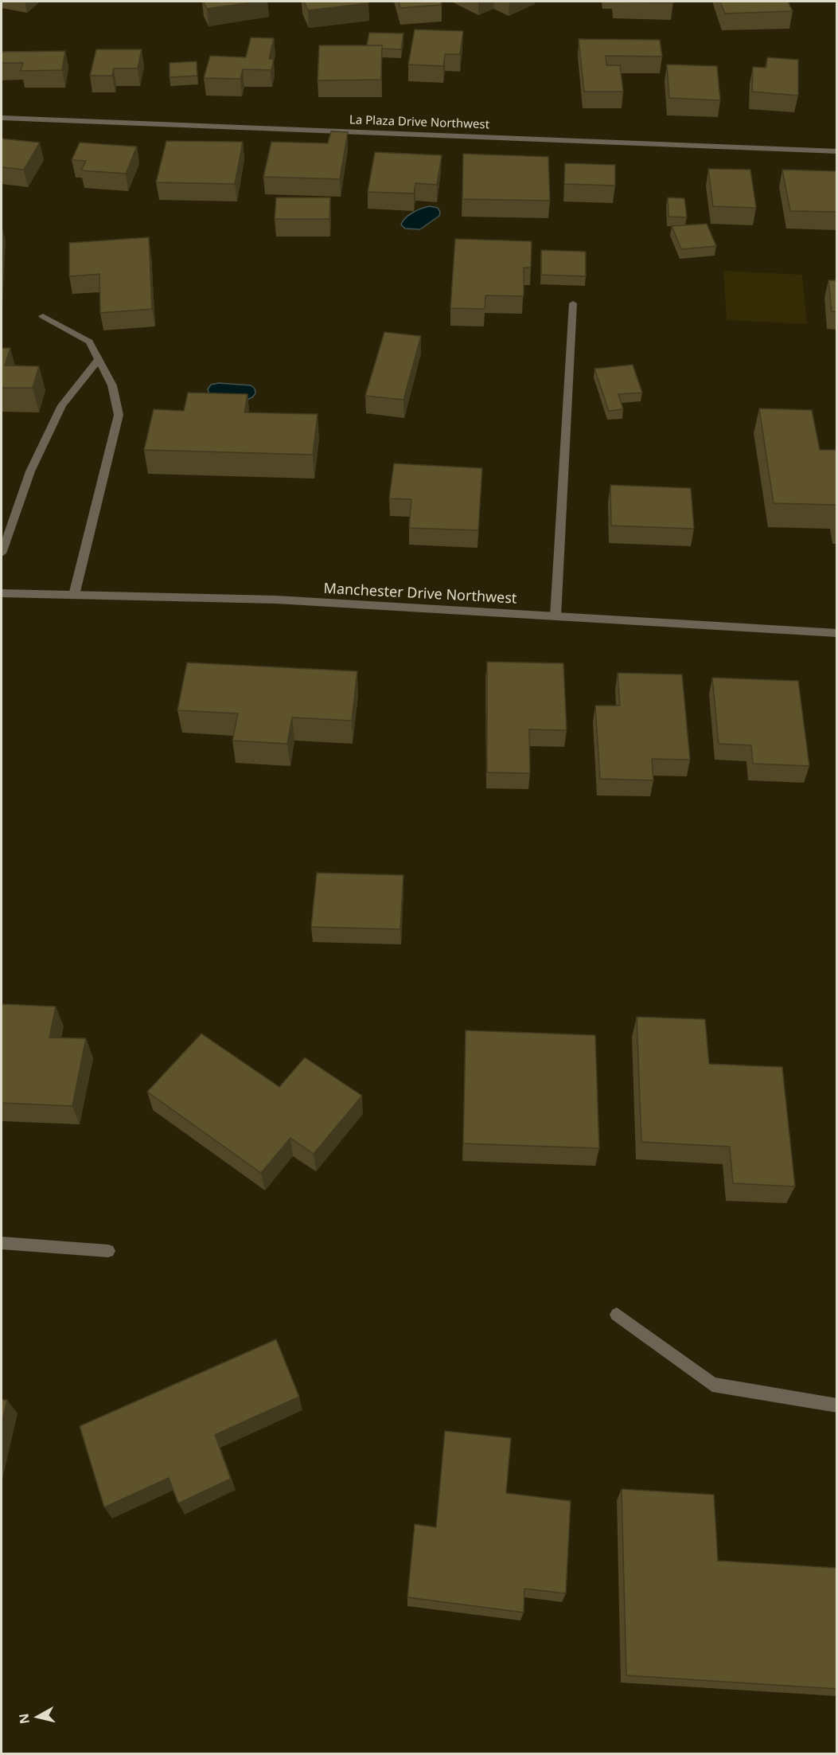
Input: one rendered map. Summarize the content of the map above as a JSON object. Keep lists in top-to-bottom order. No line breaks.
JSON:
{"streets":{"street":["La Plaza Drive Northwest","Manchester Drive Northwest"]},"north":"left"}
